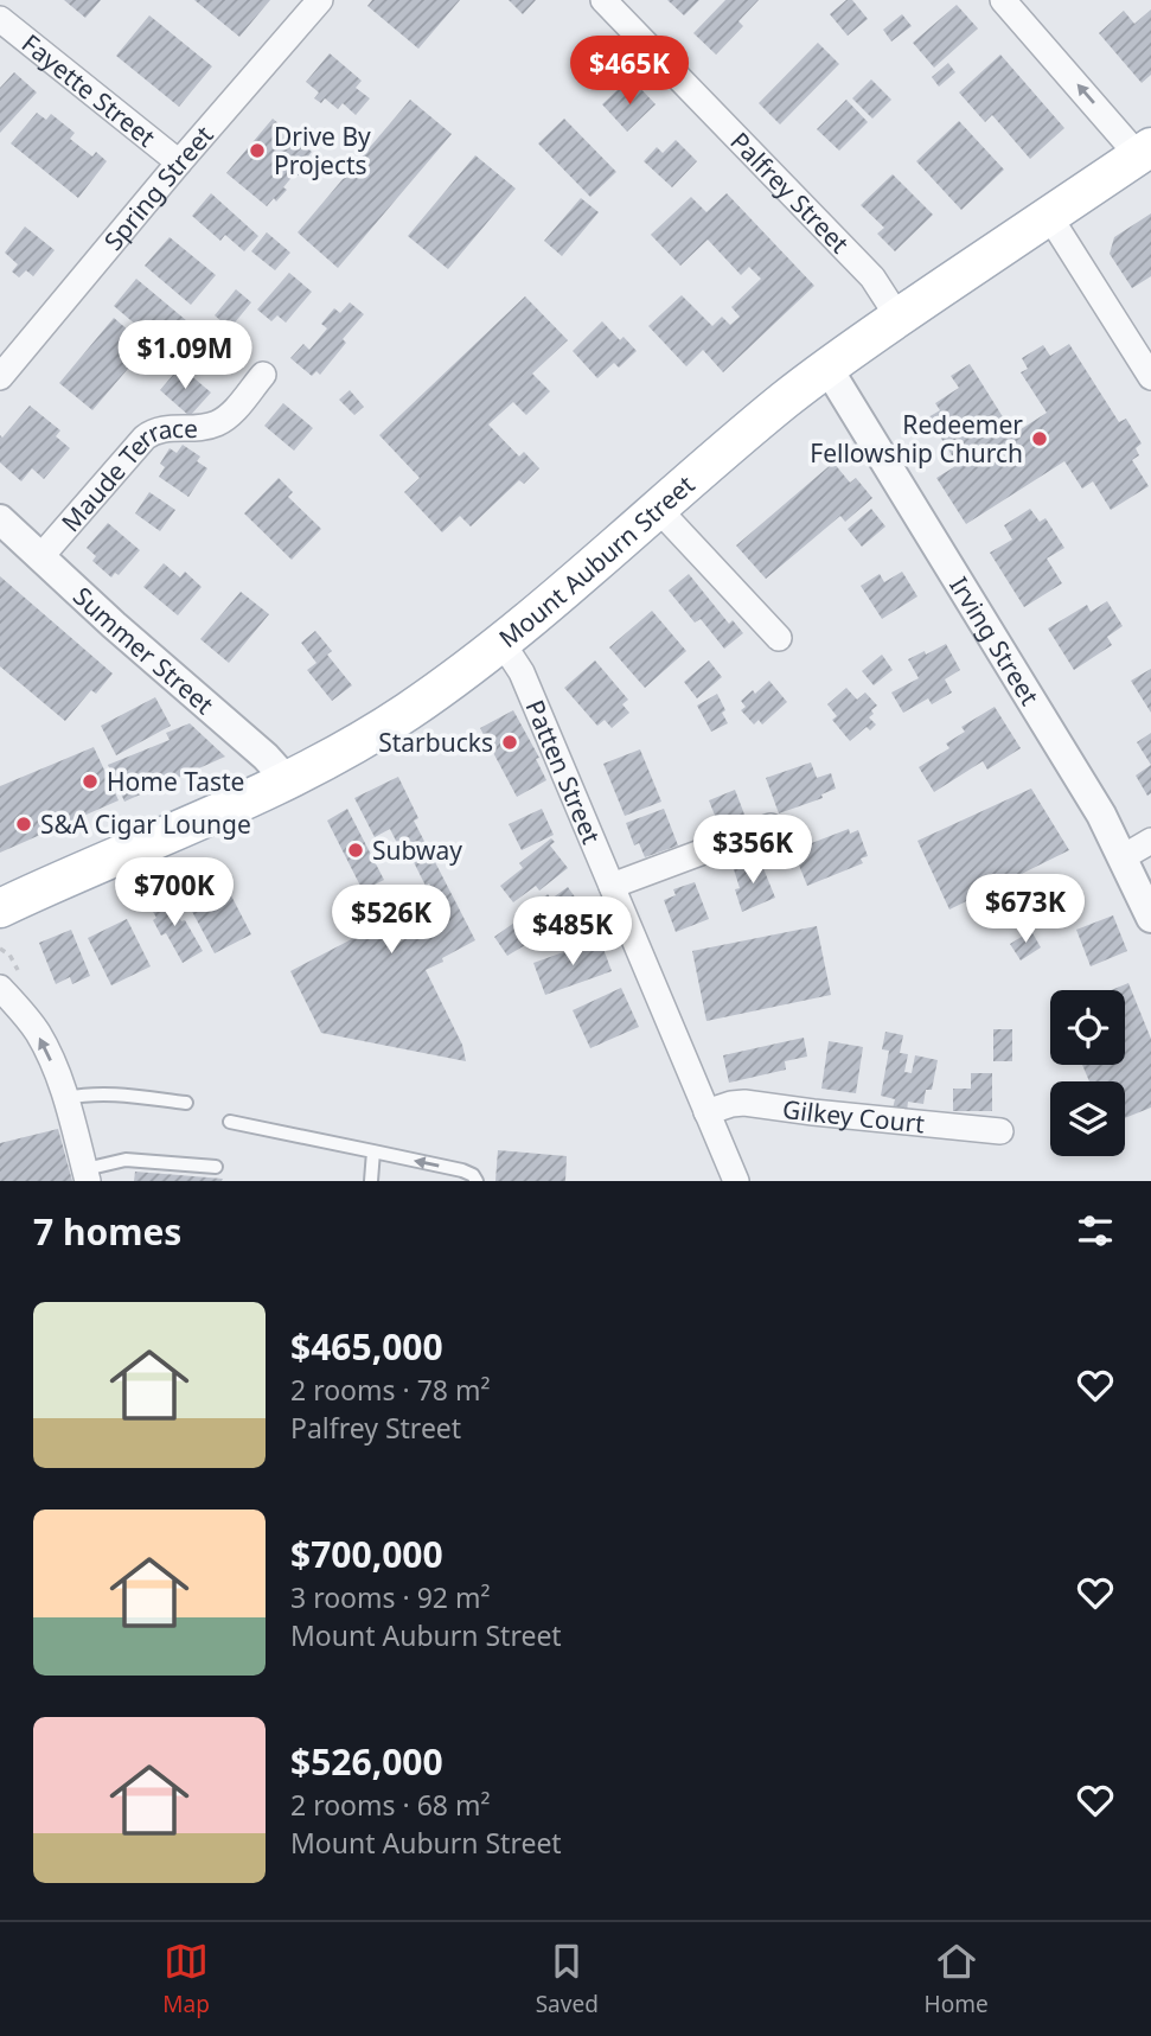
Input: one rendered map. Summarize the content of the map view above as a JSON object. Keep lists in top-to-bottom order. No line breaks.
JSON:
{"streets":{"main road":["Mount Auburn Street"],"street":["Fayette Street","Spring Street","Palfrey Street","Maude Terrace","Irving Street","Summer Street","Patten Street","Gilkey Court"]},"crossings":[["Fayette Street","Spring Street"],["Palfrey Street","Mount Auburn Street"],["Maude Terrace","Summer Street"],["Mount Auburn Street","Irving Street"],["Mount Auburn Street","Summer Street"],["Mount Auburn Street","Patten Street"],["Patten Street","Gilkey Court"]],"places":["Drive By Projects","Redeemer Fellowship Church","Starbucks","Home Taste","S&A Cigar Lounge","Subway"],"page":{"price":["$465K","$1.09M","$356K","$700K","$673K","$526K","$485K"],"heading":"7 homes","list":[{"name":"$465,000","note":"2 rooms · 78 m² · Palfrey Street"},{"name":"$700,000","note":"3 rooms · 92 m² · Mount Auburn Street"},{"name":"$526,000","note":"2 rooms · 68 m² · Mount Auburn Street"}],"tabs":["Map","Saved","Home"]}}
